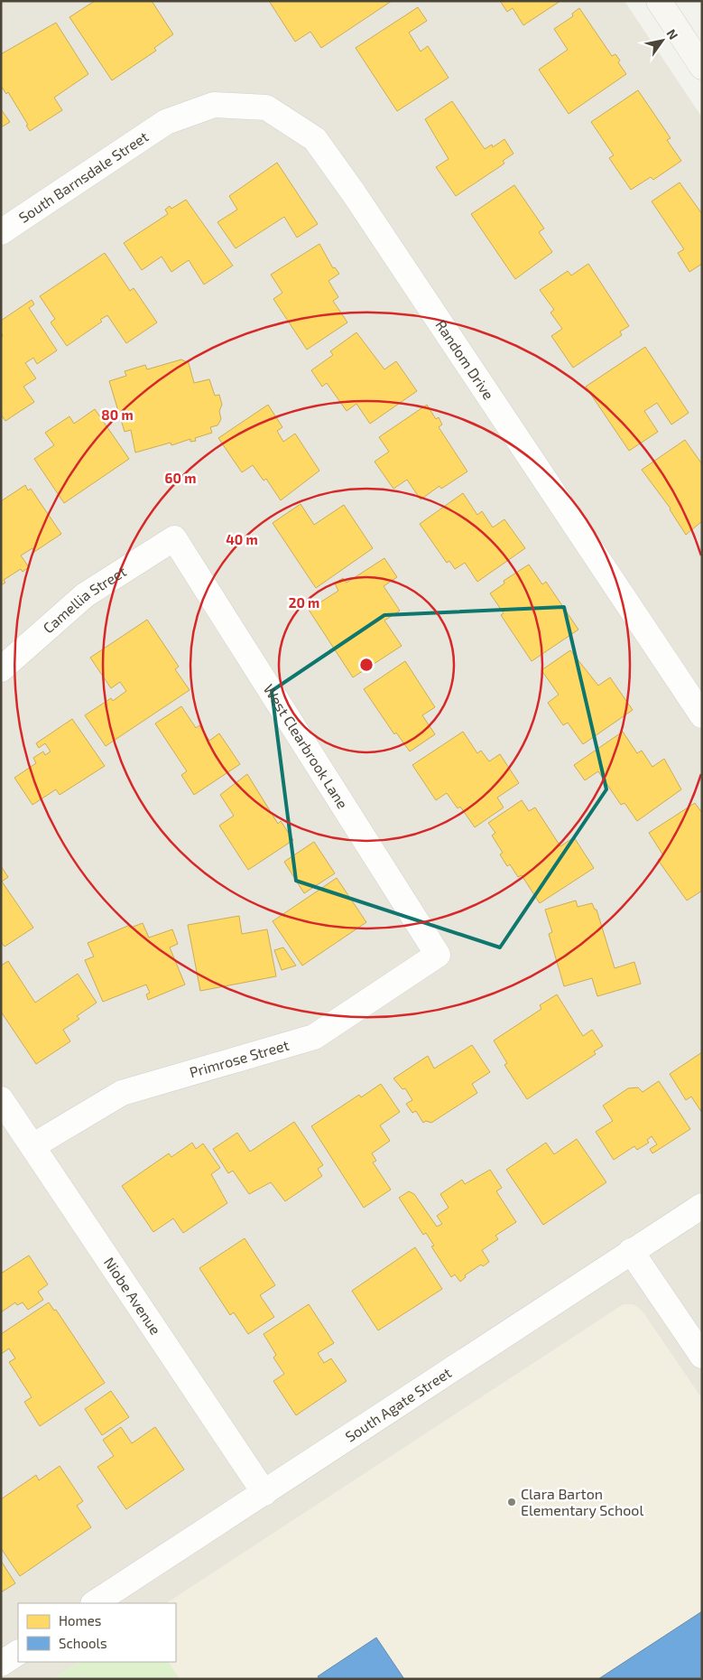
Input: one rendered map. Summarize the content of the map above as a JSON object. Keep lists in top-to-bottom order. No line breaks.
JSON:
{"streets":{"street":["South Barnsdale Street","Random Drive","Camellia Street","West Clearbrook Lane","Primrose Street","Niobe Avenue","South Agate Street"]},"crossings":[["South Barnsdale Street","Random Drive"],["Camellia Street","West Clearbrook Lane"],["West Clearbrook Lane","Primrose Street"],["Primrose Street","Niobe Avenue"],["Niobe Avenue","South Agate Street"]],"places":["Clara Barton Elementary School"],"legend":["Homes","Schools"],"north":"top right","rings":["80 m","60 m","40 m","20 m"]}
